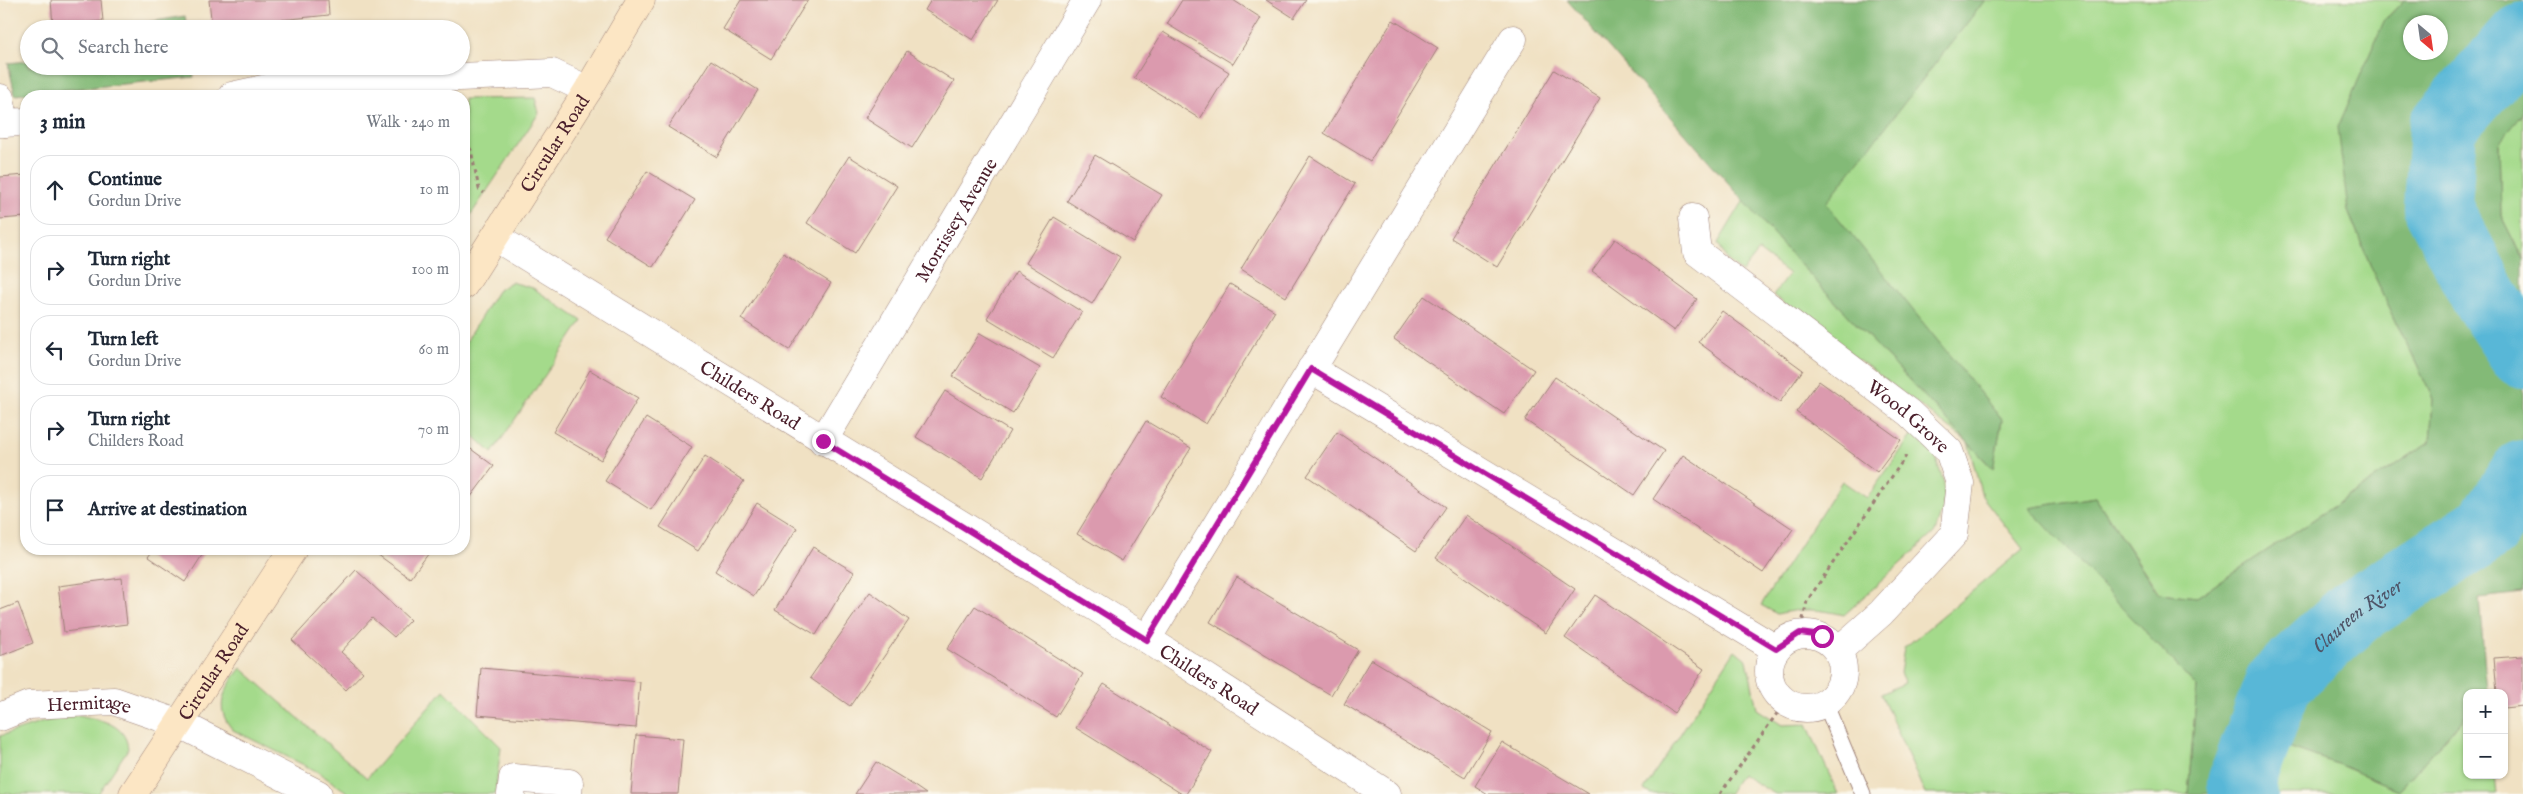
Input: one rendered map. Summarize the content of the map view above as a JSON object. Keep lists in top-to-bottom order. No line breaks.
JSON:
{"streets":{"main road":["Circular Road"],"street":["Morrissey Avenue","Childers Road","Wood Grove","Hermitage"]},"crossings":[["Circular Road","Childers Road"],["Circular Road","Hermitage"],["Morrissey Avenue","Childers Road"]],"water":["Claureen River"],"north":"bottom right","page":{"search":"Search here","heading":["3 min","Walk · 240 m"],"list":[["Continue","Gordun Drive","10 m"],["Turn right","Gordun Drive","100 m"],["Turn left","Gordun Drive","60 m"],["Turn right","Childers Road","70 m"],"Arrive at destination"],"map_buttons":["+","−"]}}
